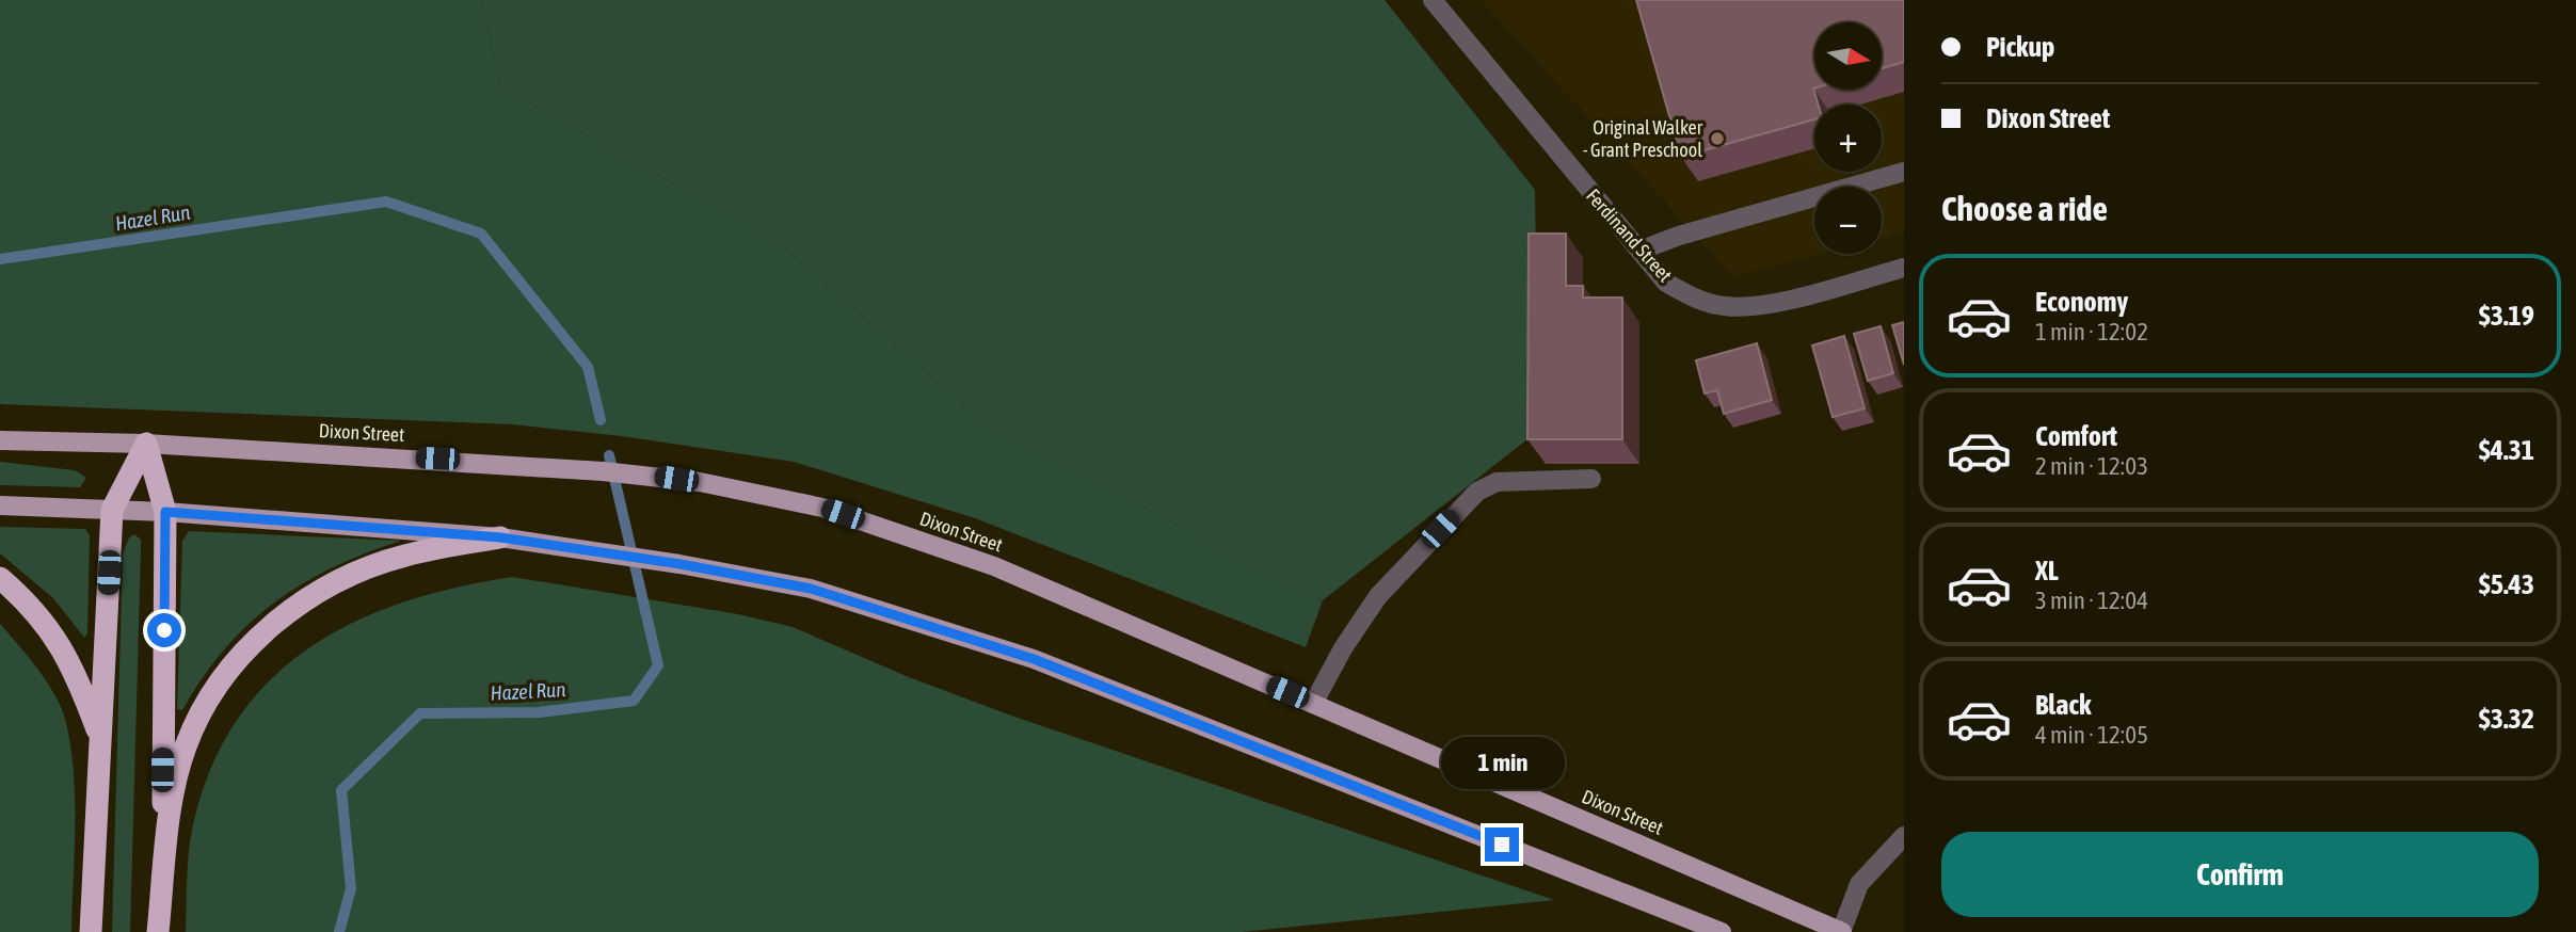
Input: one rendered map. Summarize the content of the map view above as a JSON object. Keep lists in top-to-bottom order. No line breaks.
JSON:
{"streets":{"main road":["Dixon Street"],"street":["Ferdinand Street"]},"water":["Hazel Run"],"places":["Original Walker - Grant Preschool"],"north":"right","page":{"banner":["Pickup","Dixon Street"],"map_buttons":["+","−"],"heading":"Choose a ride","list":[{"name":"Economy","note":"1 min · 12:02","value":"$3.19"},{"name":"Comfort","note":"2 min · 12:03","value":"$4.31"},{"name":"XL","note":"3 min · 12:04","value":"$5.43"},{"name":"Black","note":"4 min · 12:05","value":"$3.32"}],"bubble":"1 min","buttons":"Confirm"}}
